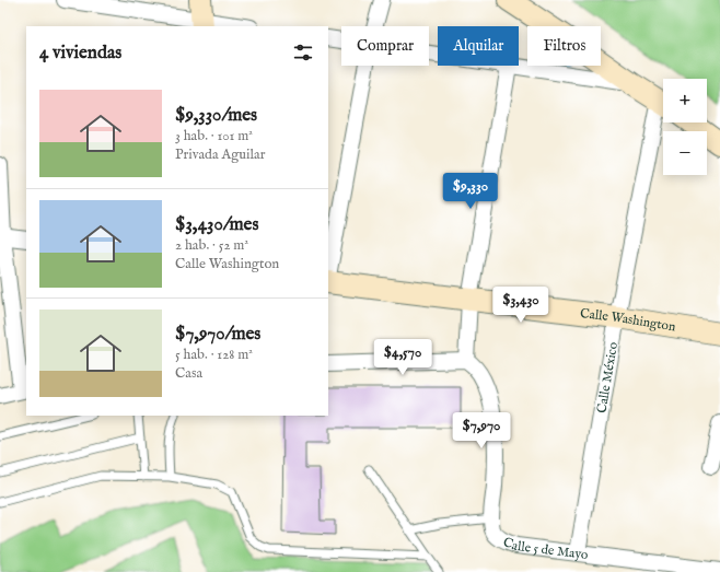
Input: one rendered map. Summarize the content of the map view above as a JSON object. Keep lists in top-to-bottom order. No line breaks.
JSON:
{"streets":{"street":["Calle Washington","Calle México","Calle 5 de Mayo"]},"crossings":[["Calle Washington","Calle México"],["Calle México","Calle 5 de Mayo"]],"page":{"chip":["Comprar","Alquilar","Filtros"],"heading":"4 viviendas","map_buttons":["+","−"],"list":[{"name":"$9,330/mes","note":"3 hab. · 101 m² · Privada Aguilar"},{"name":"$3,430/mes","note":"2 hab. · 52 m² · Calle Washington"},{"name":"$7,970/mes","note":"5 hab. · 128 m² · Casa"}],"price":["$9,330","$3,430","$4,570","$7,970"]}}
